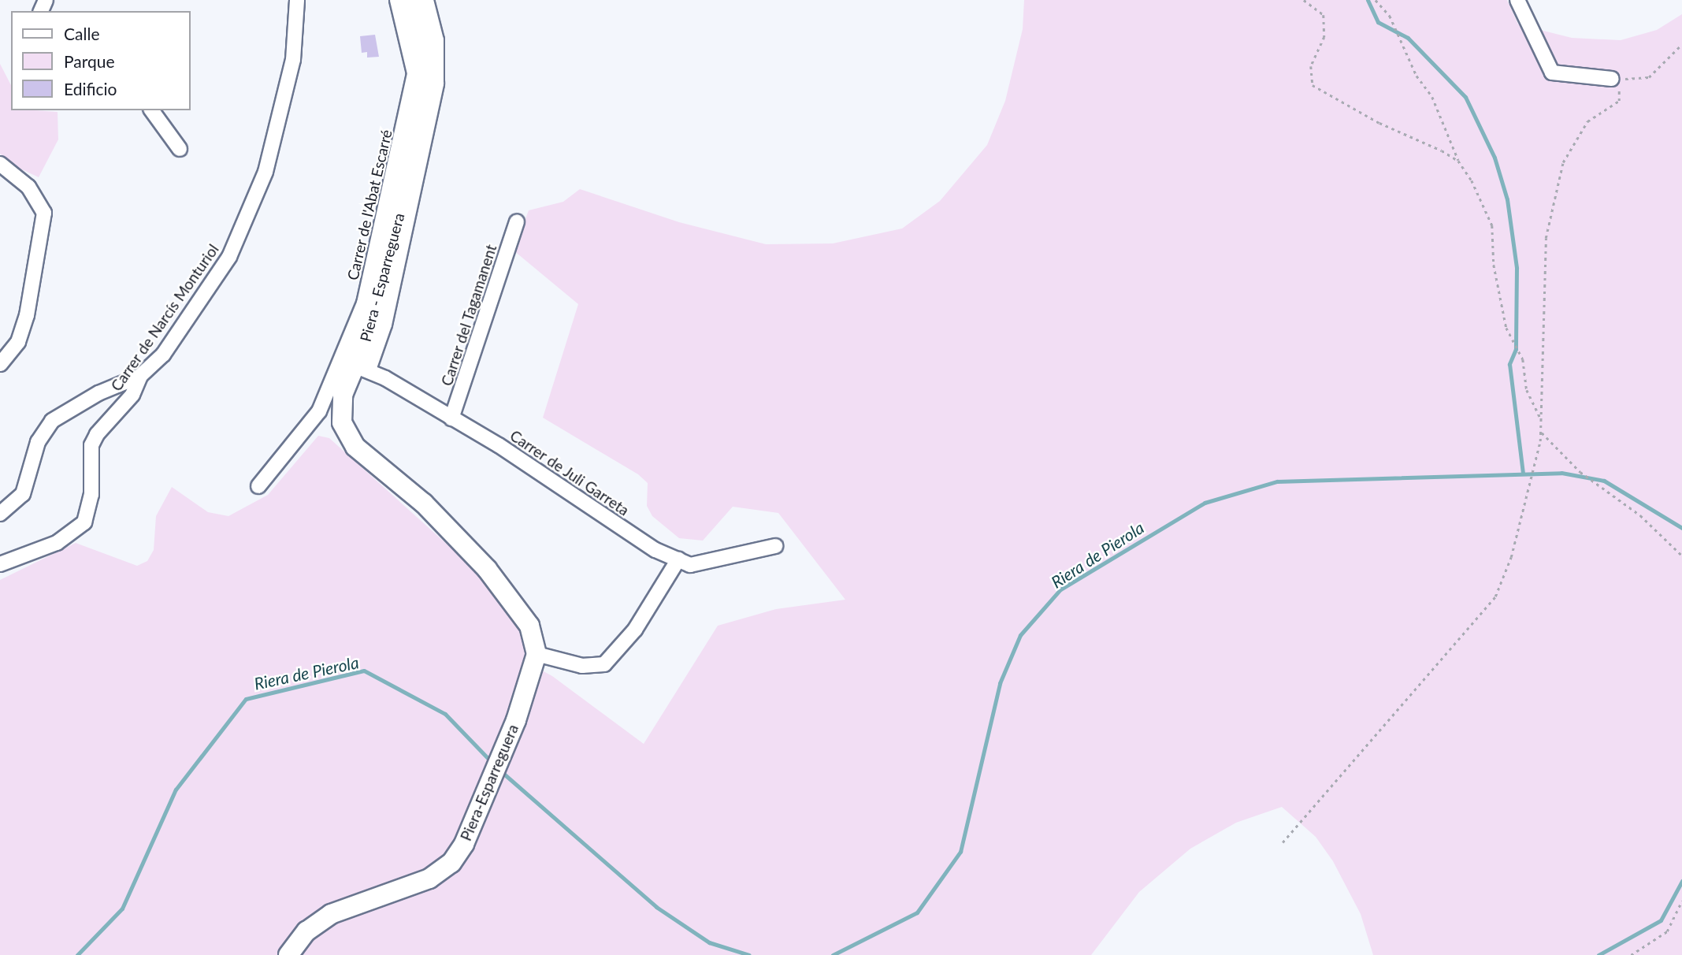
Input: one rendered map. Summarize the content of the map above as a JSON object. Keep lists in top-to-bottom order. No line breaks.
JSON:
{"streets":{"main road":["Piera - Esparreguera","Piera-Esparreguera"],"street":["Carrer de l'Abat Escarré","Carrer del Tagamanent","Carrer de Narcís Monturiol","Carrer de Juli Garreta"]},"crossings":[["Piera - Esparreguera","Carrer de Juli Garreta"],["Carrer del Tagamanent","Carrer de Juli Garreta"]],"water":["Riera de Pierola"],"legend":["Calle","Parque","Edificio"]}
